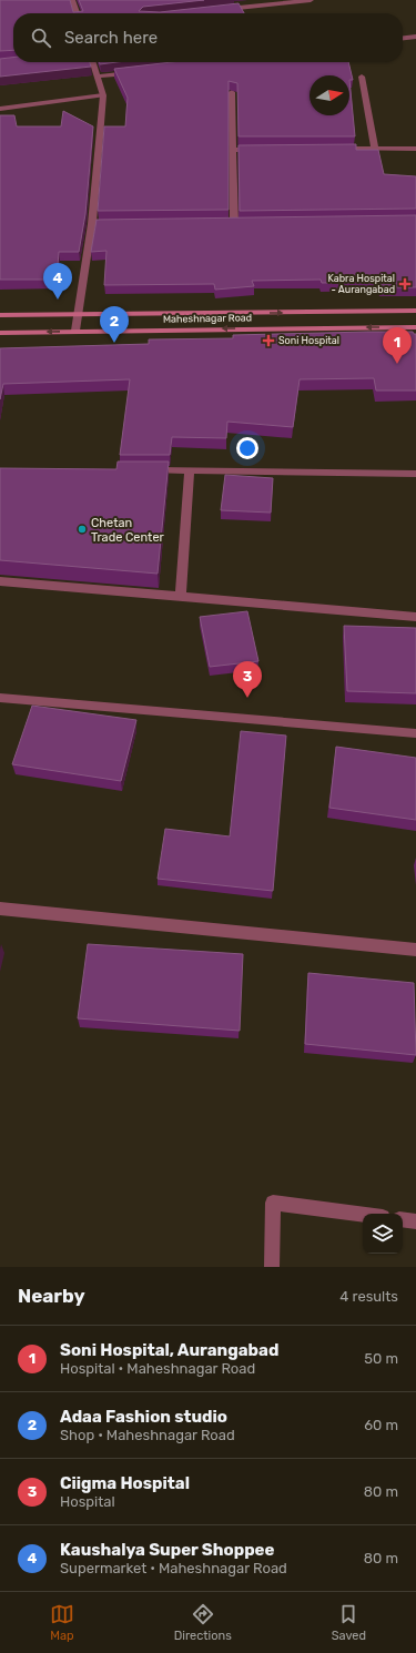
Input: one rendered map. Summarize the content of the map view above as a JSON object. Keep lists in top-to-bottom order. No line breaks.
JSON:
{"streets":{"street":["Maheshnagar Road"]},"places":{"health":["Kabra Hospital - Aurangabad","Soni Hospital"],"other":["Chetan Trade Center"]},"north":"right","page":{"search":"Search here","pins":["4","2","1","3"],"heading":["Nearby","4 results"],"list":[{"mark":"1","name":"Soni Hospital, Aurangabad","note":"Hospital · Maheshnagar Road","value":"50 m"},{"mark":"2","name":"Adaa Fashion studio","note":"Shop · Maheshnagar Road","value":"60 m"},{"mark":"3","name":"Ciigma Hospital","note":"Hospital","value":"80 m"},{"mark":"4","name":"Kaushalya Super Shoppee","note":"Supermarket · Maheshnagar Road","value":"80 m"}],"nav":["Map","Directions","Saved"]}}
